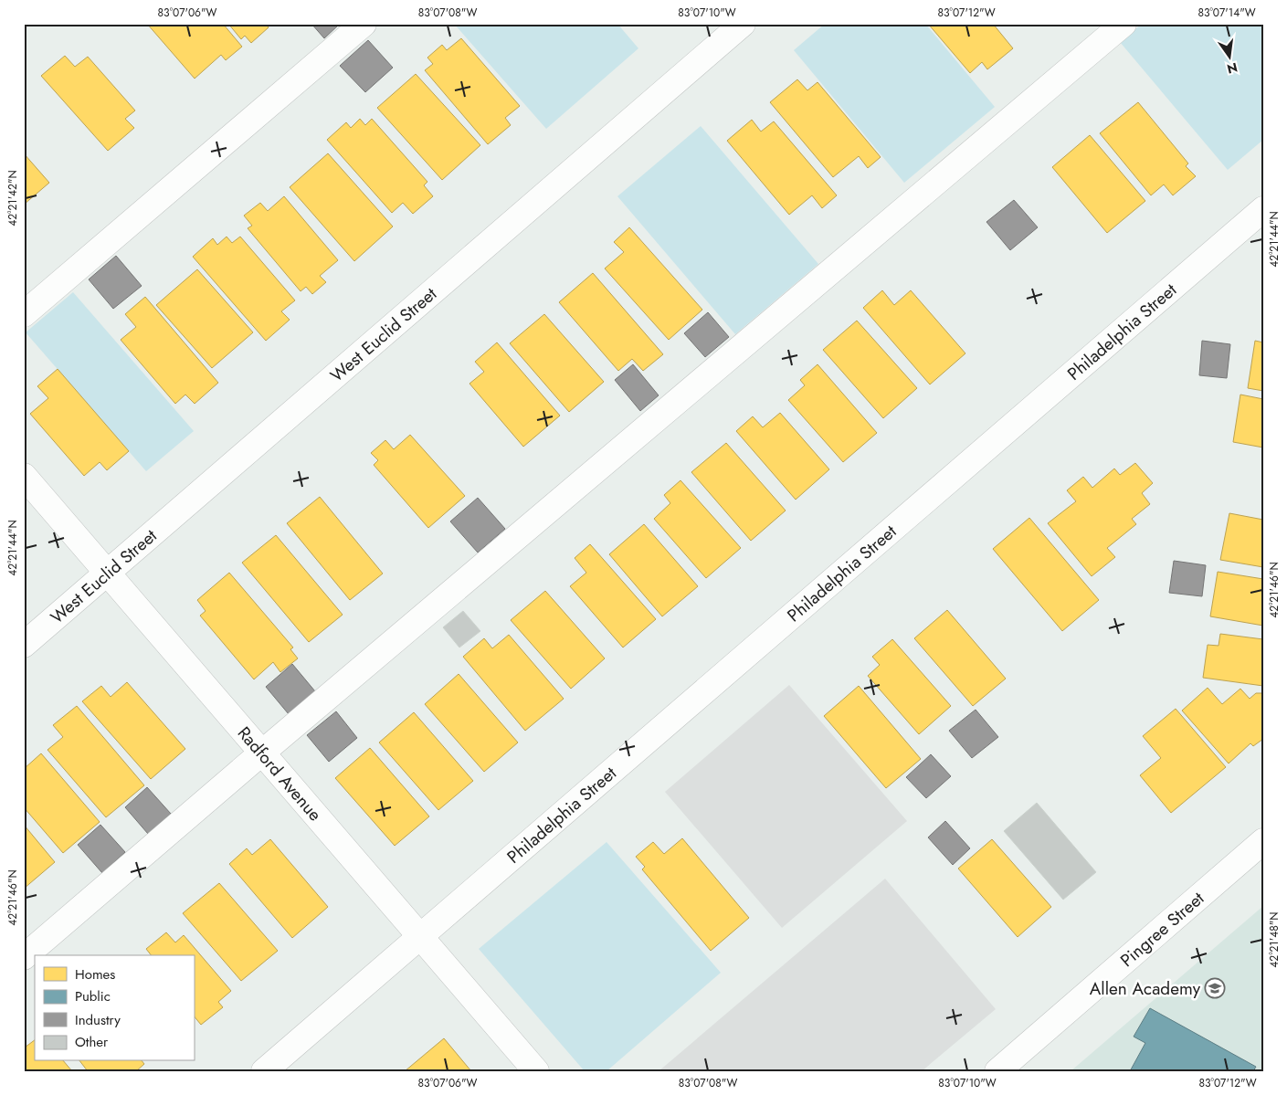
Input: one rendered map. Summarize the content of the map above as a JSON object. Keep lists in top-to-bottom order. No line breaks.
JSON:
{"streets":{"street":["Philadelphia Street","West Euclid Street","Radford Avenue","Pingree Street"]},"crossings":[["Philadelphia Street","Radford Avenue"],["West Euclid Street","Radford Avenue"]],"places":{"school or university":["Allen Academy"]},"legend":["Homes","Public","Industry","Other"],"north":"bottom","coordinates":["83°07'06\"W","83°07'08\"W","83°07'10\"W","83°07'12\"W","83°07'14\"W","42°21'42\"N","42°21'44\"N","42°21'46\"N","42°21'48\"N"]}
